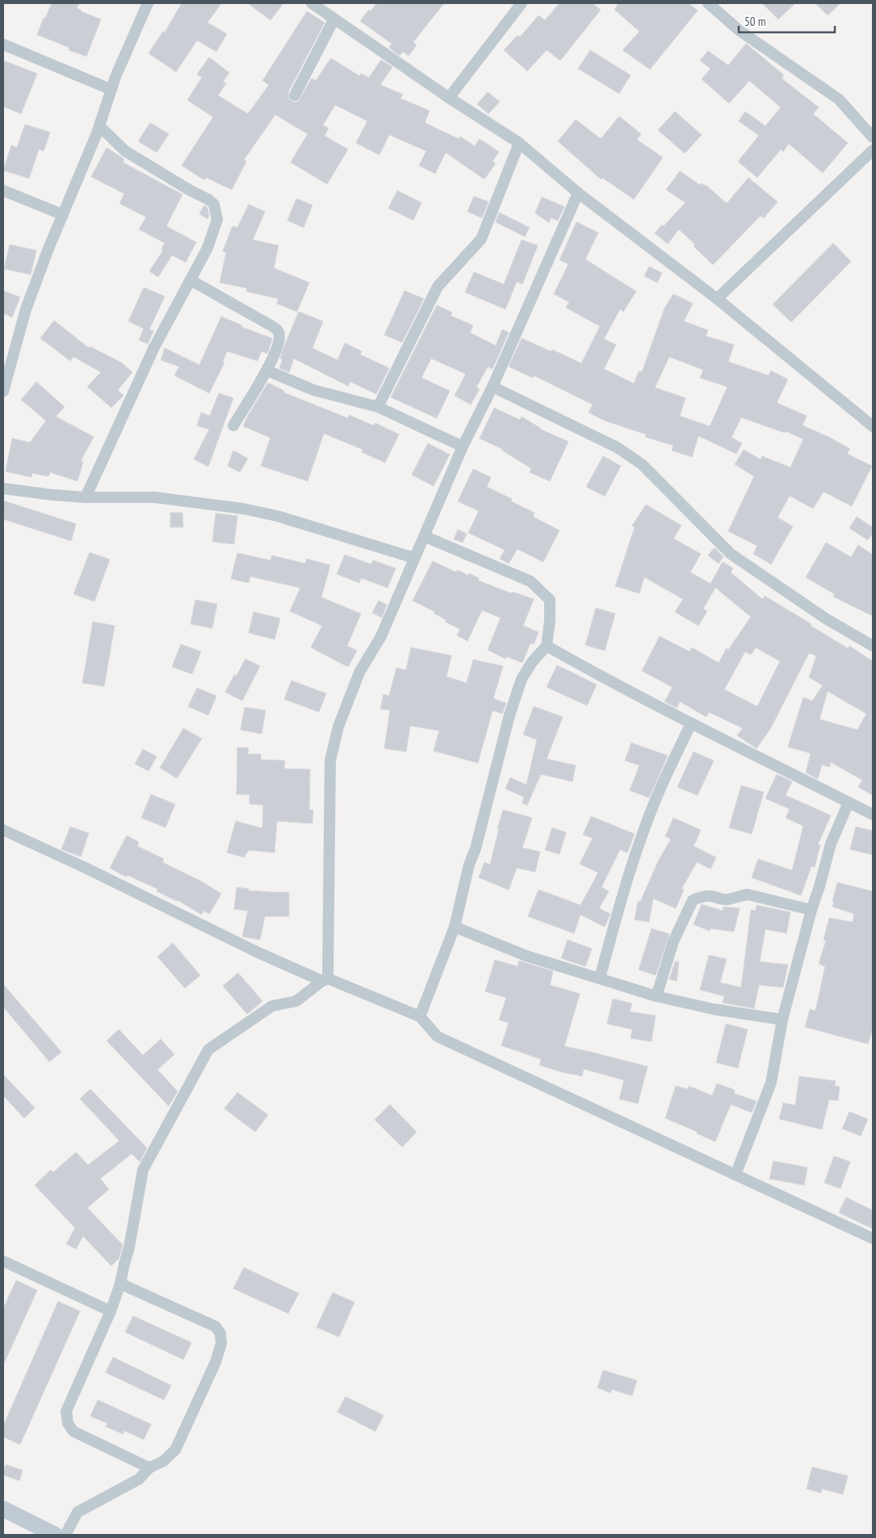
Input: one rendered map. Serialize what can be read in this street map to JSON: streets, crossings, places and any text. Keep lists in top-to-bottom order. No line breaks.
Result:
{"scale_bar":"50 m"}
